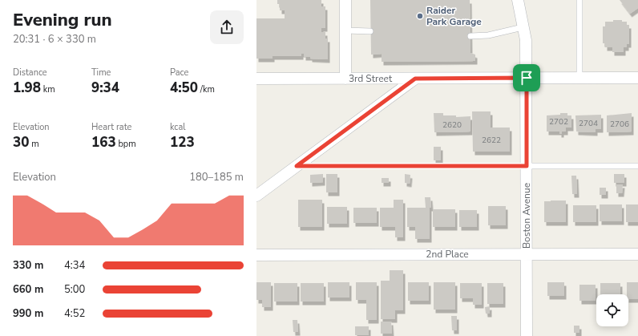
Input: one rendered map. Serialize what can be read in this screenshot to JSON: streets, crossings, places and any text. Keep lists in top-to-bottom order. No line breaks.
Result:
{"streets":{"street":["3rd Street","Boston Avenue","2nd Place"]},"crossings":[["3rd Street","Boston Avenue"],["Boston Avenue","2nd Place"]],"places":["Raider Park Garage"],"house_numbers":["2702","2704","2706","2620","2622"],"page":{"heading":["Evening run","20:31 · 6 × 330 m"],"stats":[["Distance","1.98 km"],["Time","9:34"],["Pace","4:50 /km"],["Elevation","30 m"],["Heart rate","163 bpm"],["kcal","123"]],"chart":["Elevation","180–185 m"],"list":[{"name":"330 m","note":"4:34"},{"name":"660 m","note":"5:00"},{"name":"990 m","note":"4:52"}]}}
